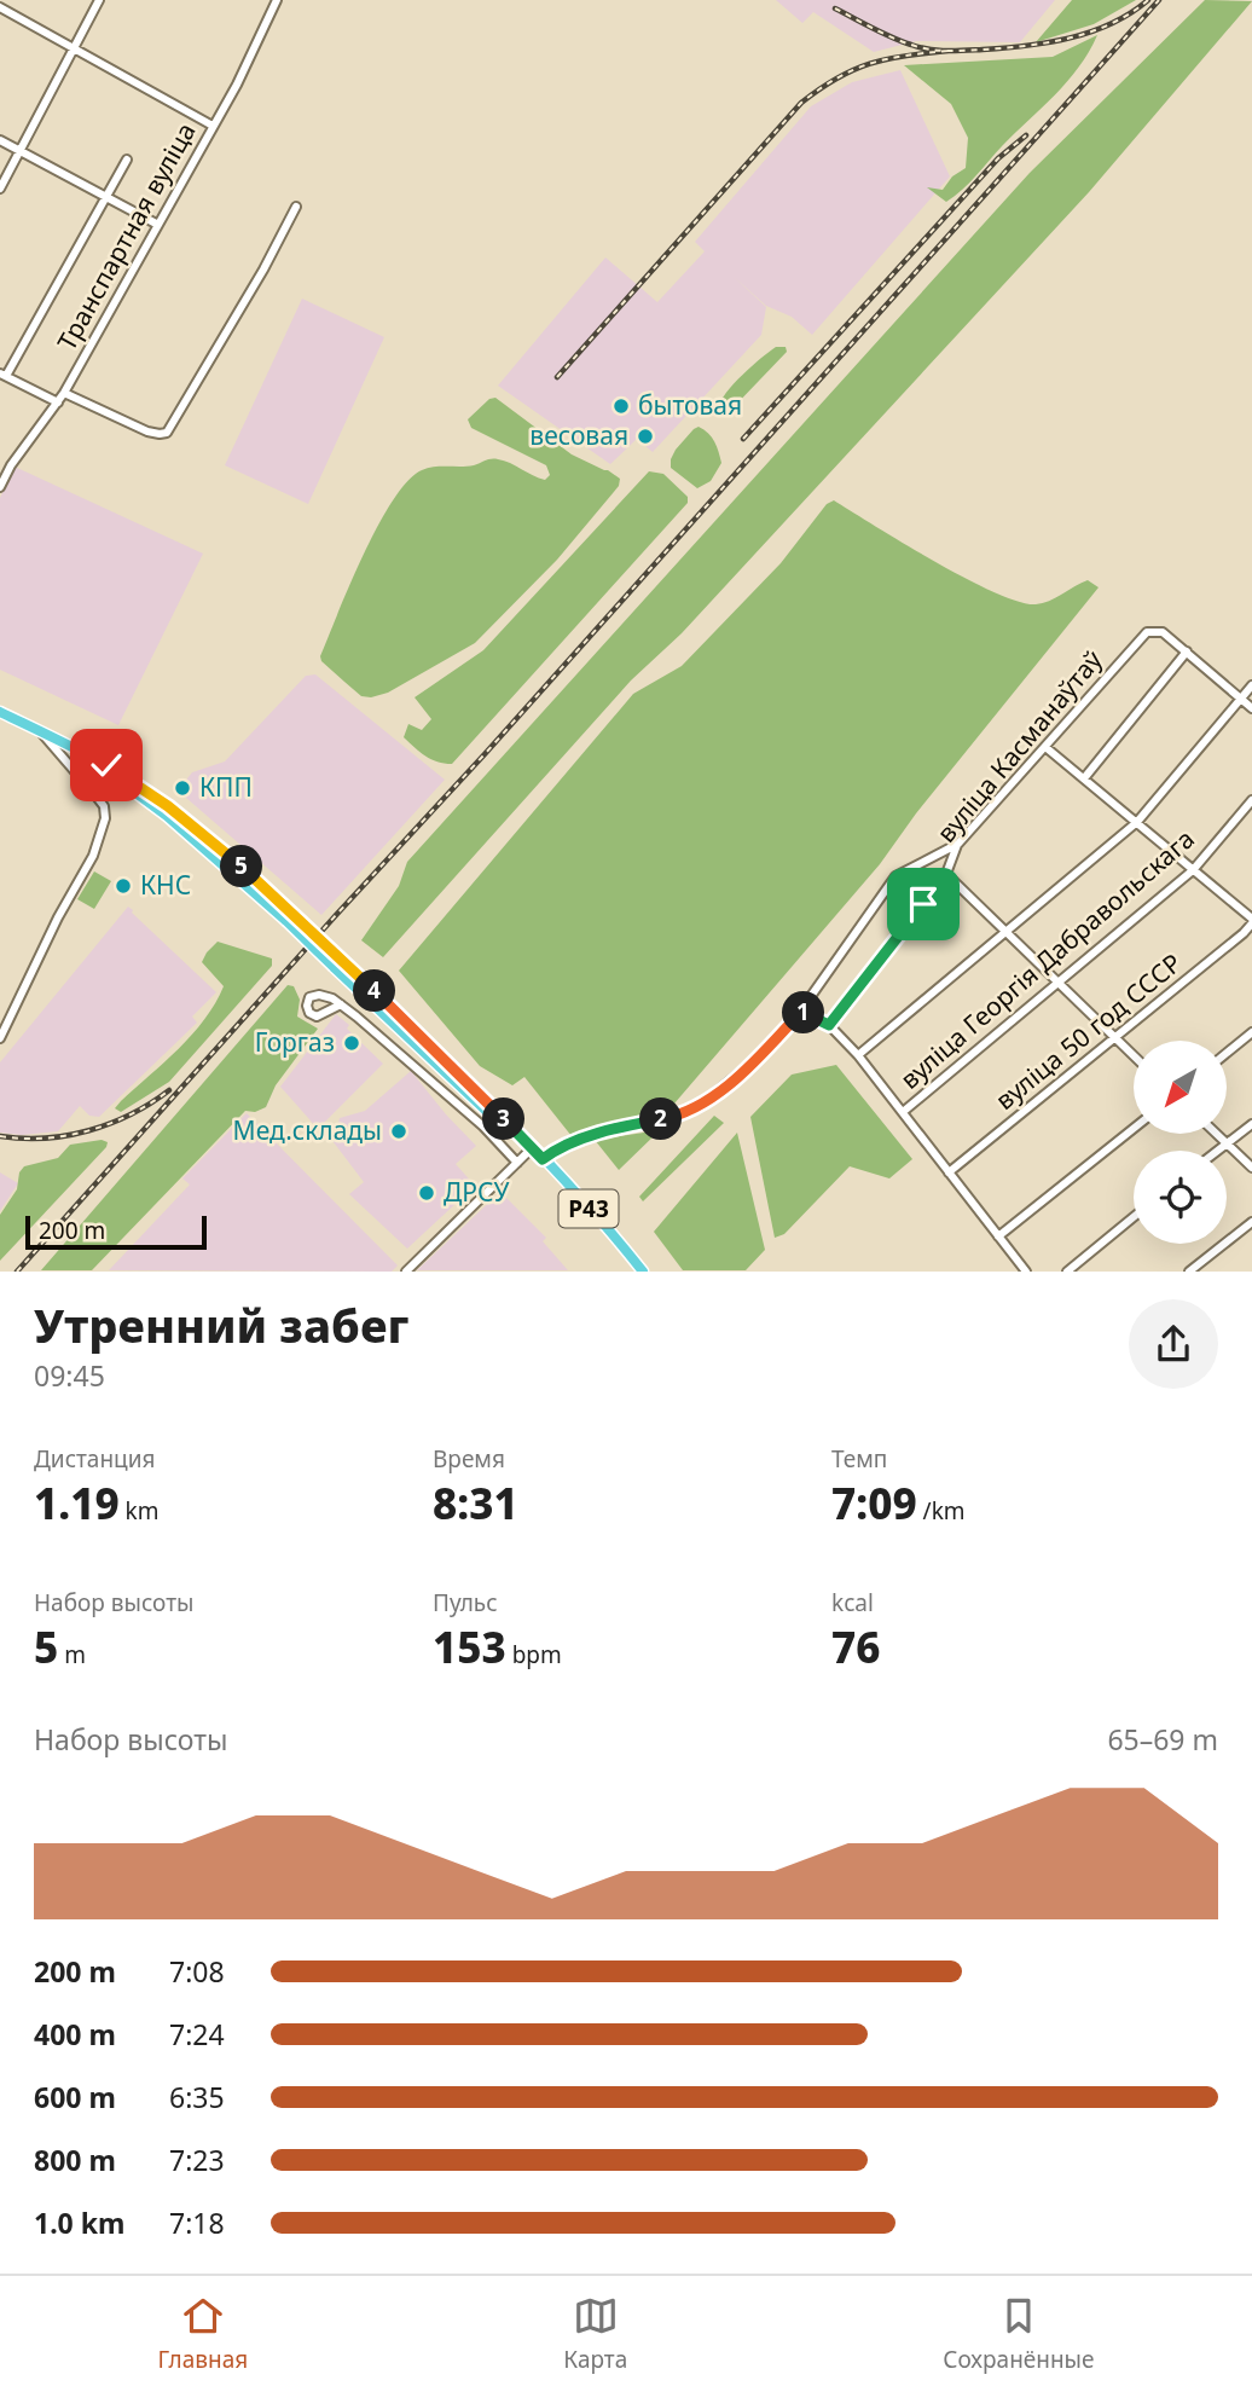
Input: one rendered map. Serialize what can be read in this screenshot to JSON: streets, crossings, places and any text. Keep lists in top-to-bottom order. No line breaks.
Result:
{"streets":{"main road":["Р43"],"street":["Транспартная вуліца","вуліца Касманаўтаў","вуліца Георгія Дабравольскага","вуліца 50 год СССР"]},"places":["бытовая","весовая","КПП","КНС","Горгаз","Мед.склады","ДРСУ"],"scale_bar":"200 m","north":"bottom left","page":{"pins":["5","4","1","2","3"],"scale":"200 m","heading":["Утренний забег","09:45"],"stats":[["Дистанция","1.19 km"],["Время","8:31"],["Темп","7:09 /km"],["Набор высоты","5 m"],["Пульс","153 bpm"],["kcal","76"]],"chart":["Набор высоты","65–69 m"],"list":[{"name":"200 m","note":"7:08"},{"name":"400 m","note":"7:24"},{"name":"600 m","note":"6:35"},{"name":"800 m","note":"7:23"},{"name":"1.0 km","note":"7:18"}],"tabs":["Главная","Карта","Сохранённые"]}}
